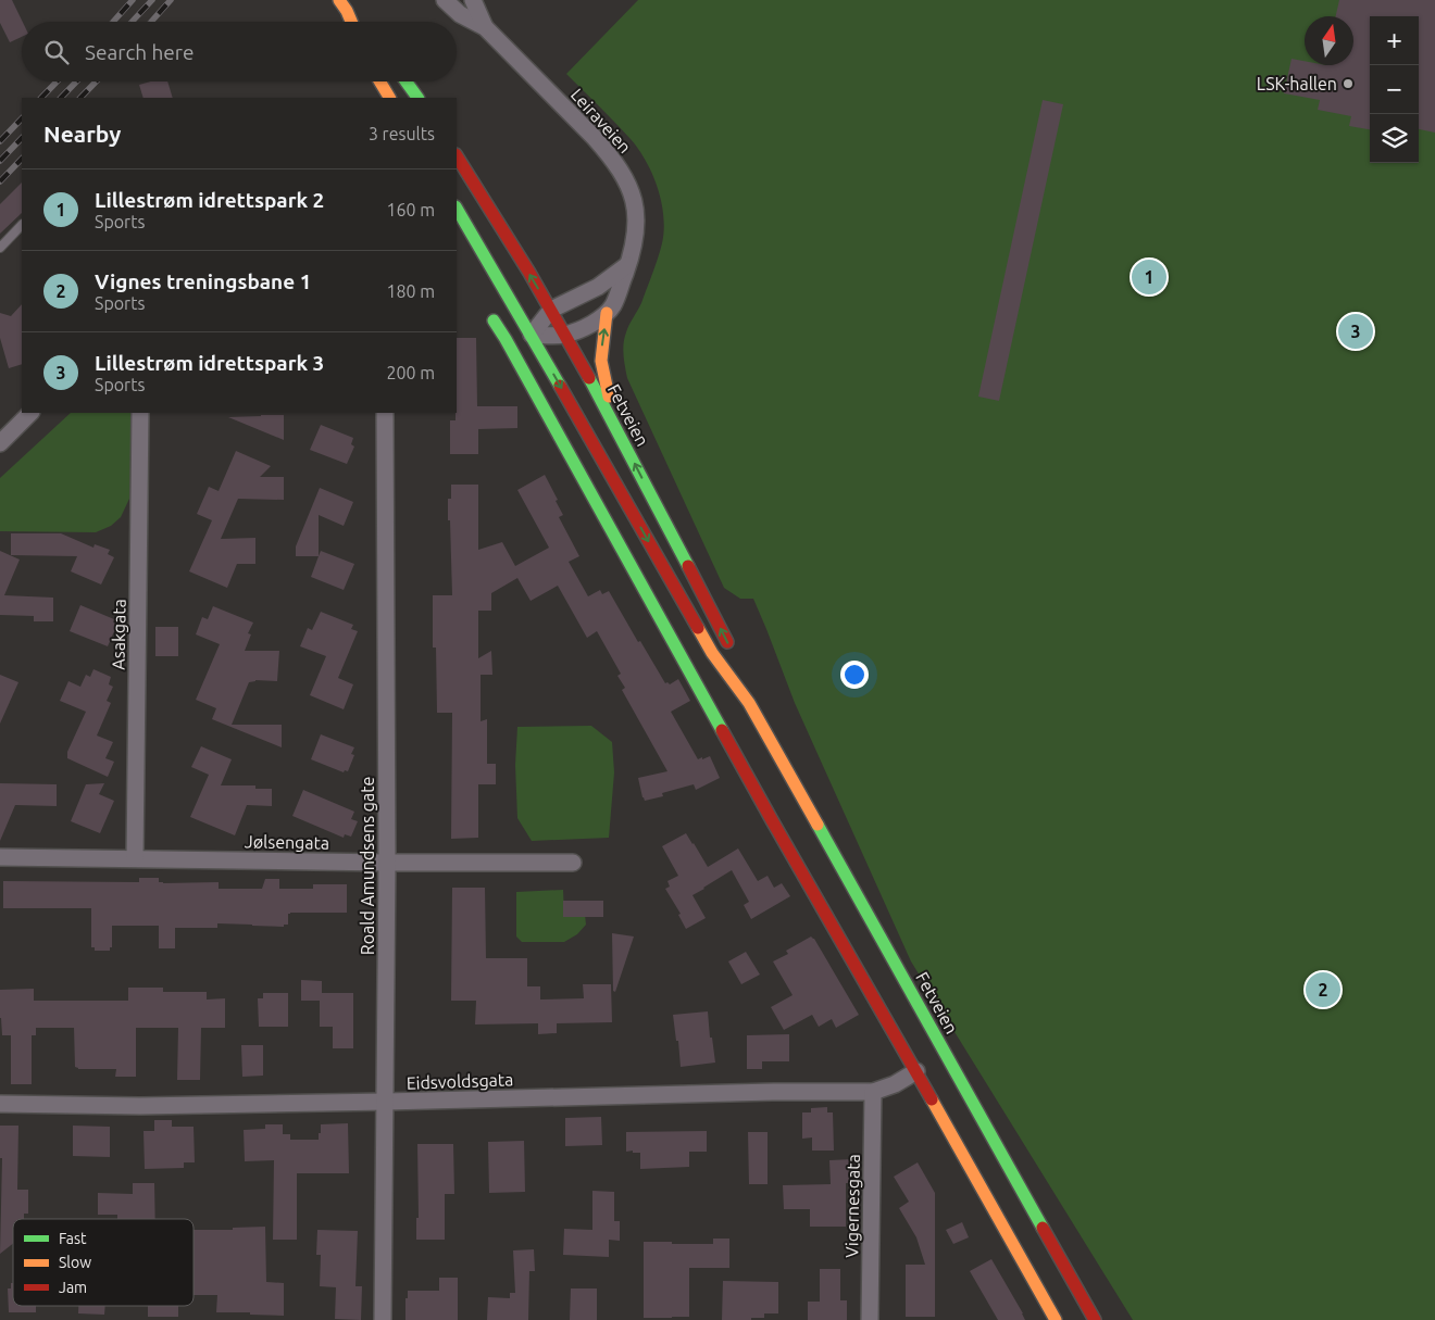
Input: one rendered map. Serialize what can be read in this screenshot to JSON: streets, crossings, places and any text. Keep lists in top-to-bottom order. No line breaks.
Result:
{"streets":{"main road":["Fetveien"],"street":["Leiraveien","Asakgata","Jølsengata","Roald Amundsens gate","Eidsvoldsgata","Vigernesgata"]},"crossings":[["Asakgata","Jølsengata"],["Jølsengata","Roald Amundsens gate"],["Roald Amundsens gate","Eidsvoldsgata"],["Eidsvoldsgata","Vigernesgata"]],"places":["LSK-hallen"],"legend":["Fast","Slow","Jam"],"north":"top","page":{"map_buttons":["+","−"],"search":"Search here","heading":["Nearby","3 results"],"list":[{"mark":"1","name":"Lillestrøm idrettspark 2","note":"Sports","value":"160 m"},{"mark":"2","name":"Vignes treningsbane 1","note":"Sports","value":"180 m"},{"mark":"3","name":"Lillestrøm idrettspark 3","note":"Sports","value":"200 m"}],"pins":["1","3","2"]}}
